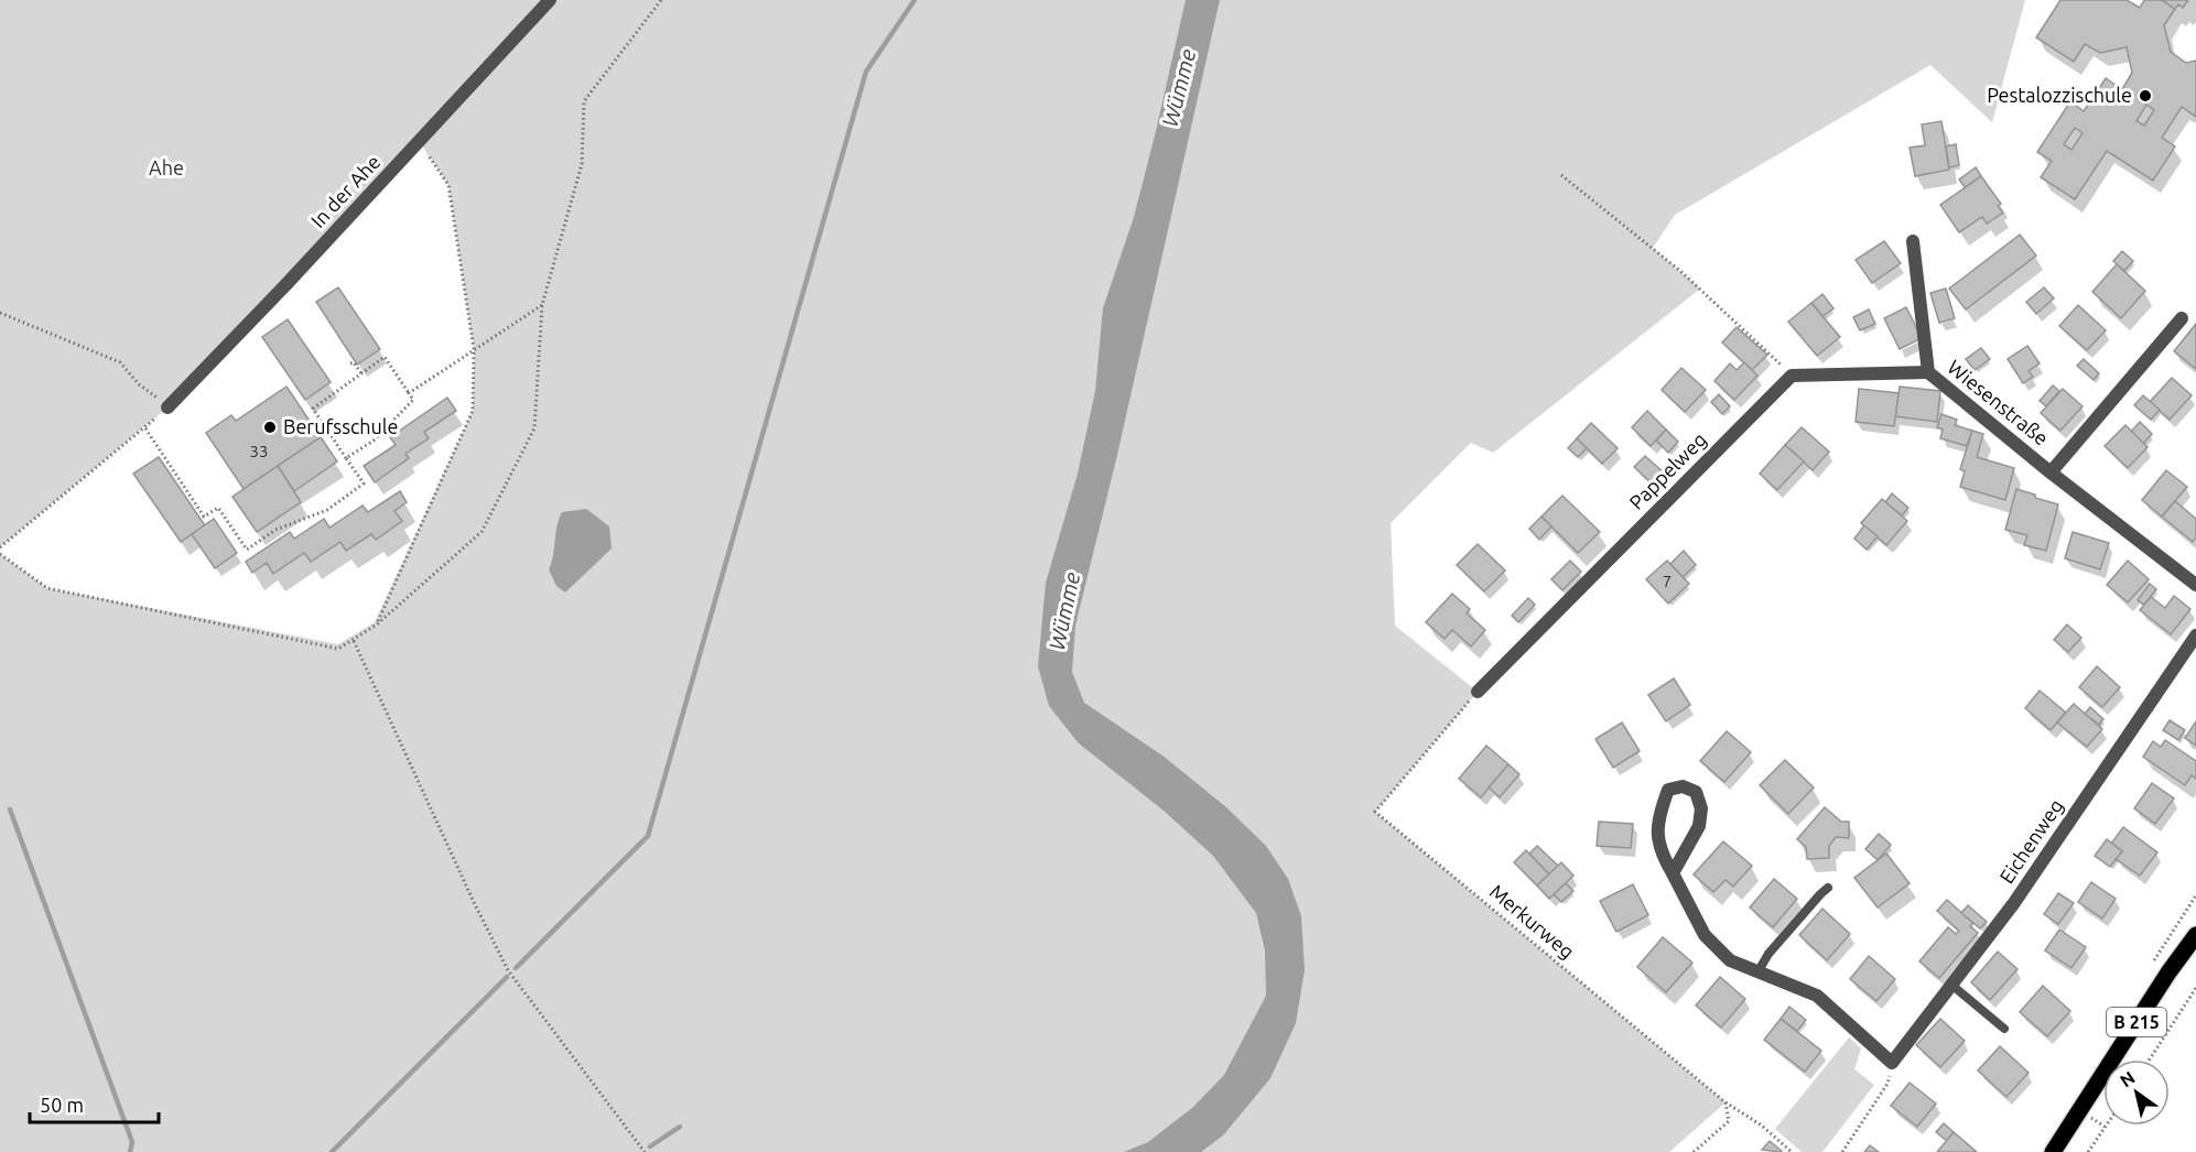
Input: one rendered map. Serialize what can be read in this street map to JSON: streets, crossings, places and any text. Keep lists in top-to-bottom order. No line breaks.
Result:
{"streets":{"main road":["B 215"],"street":["In der Ahe","Wiesenstraße","Pappelweg","Eichenweg"],"path":["Merkurweg"]},"crossings":[["Pappelweg","Merkurweg"]],"water":["Wümme"],"parks":["Ahe"],"places":["Pestalozzischule","Berufsschule"],"house_numbers":["33","7"],"scale_bar":"50 m","north":"top left"}
